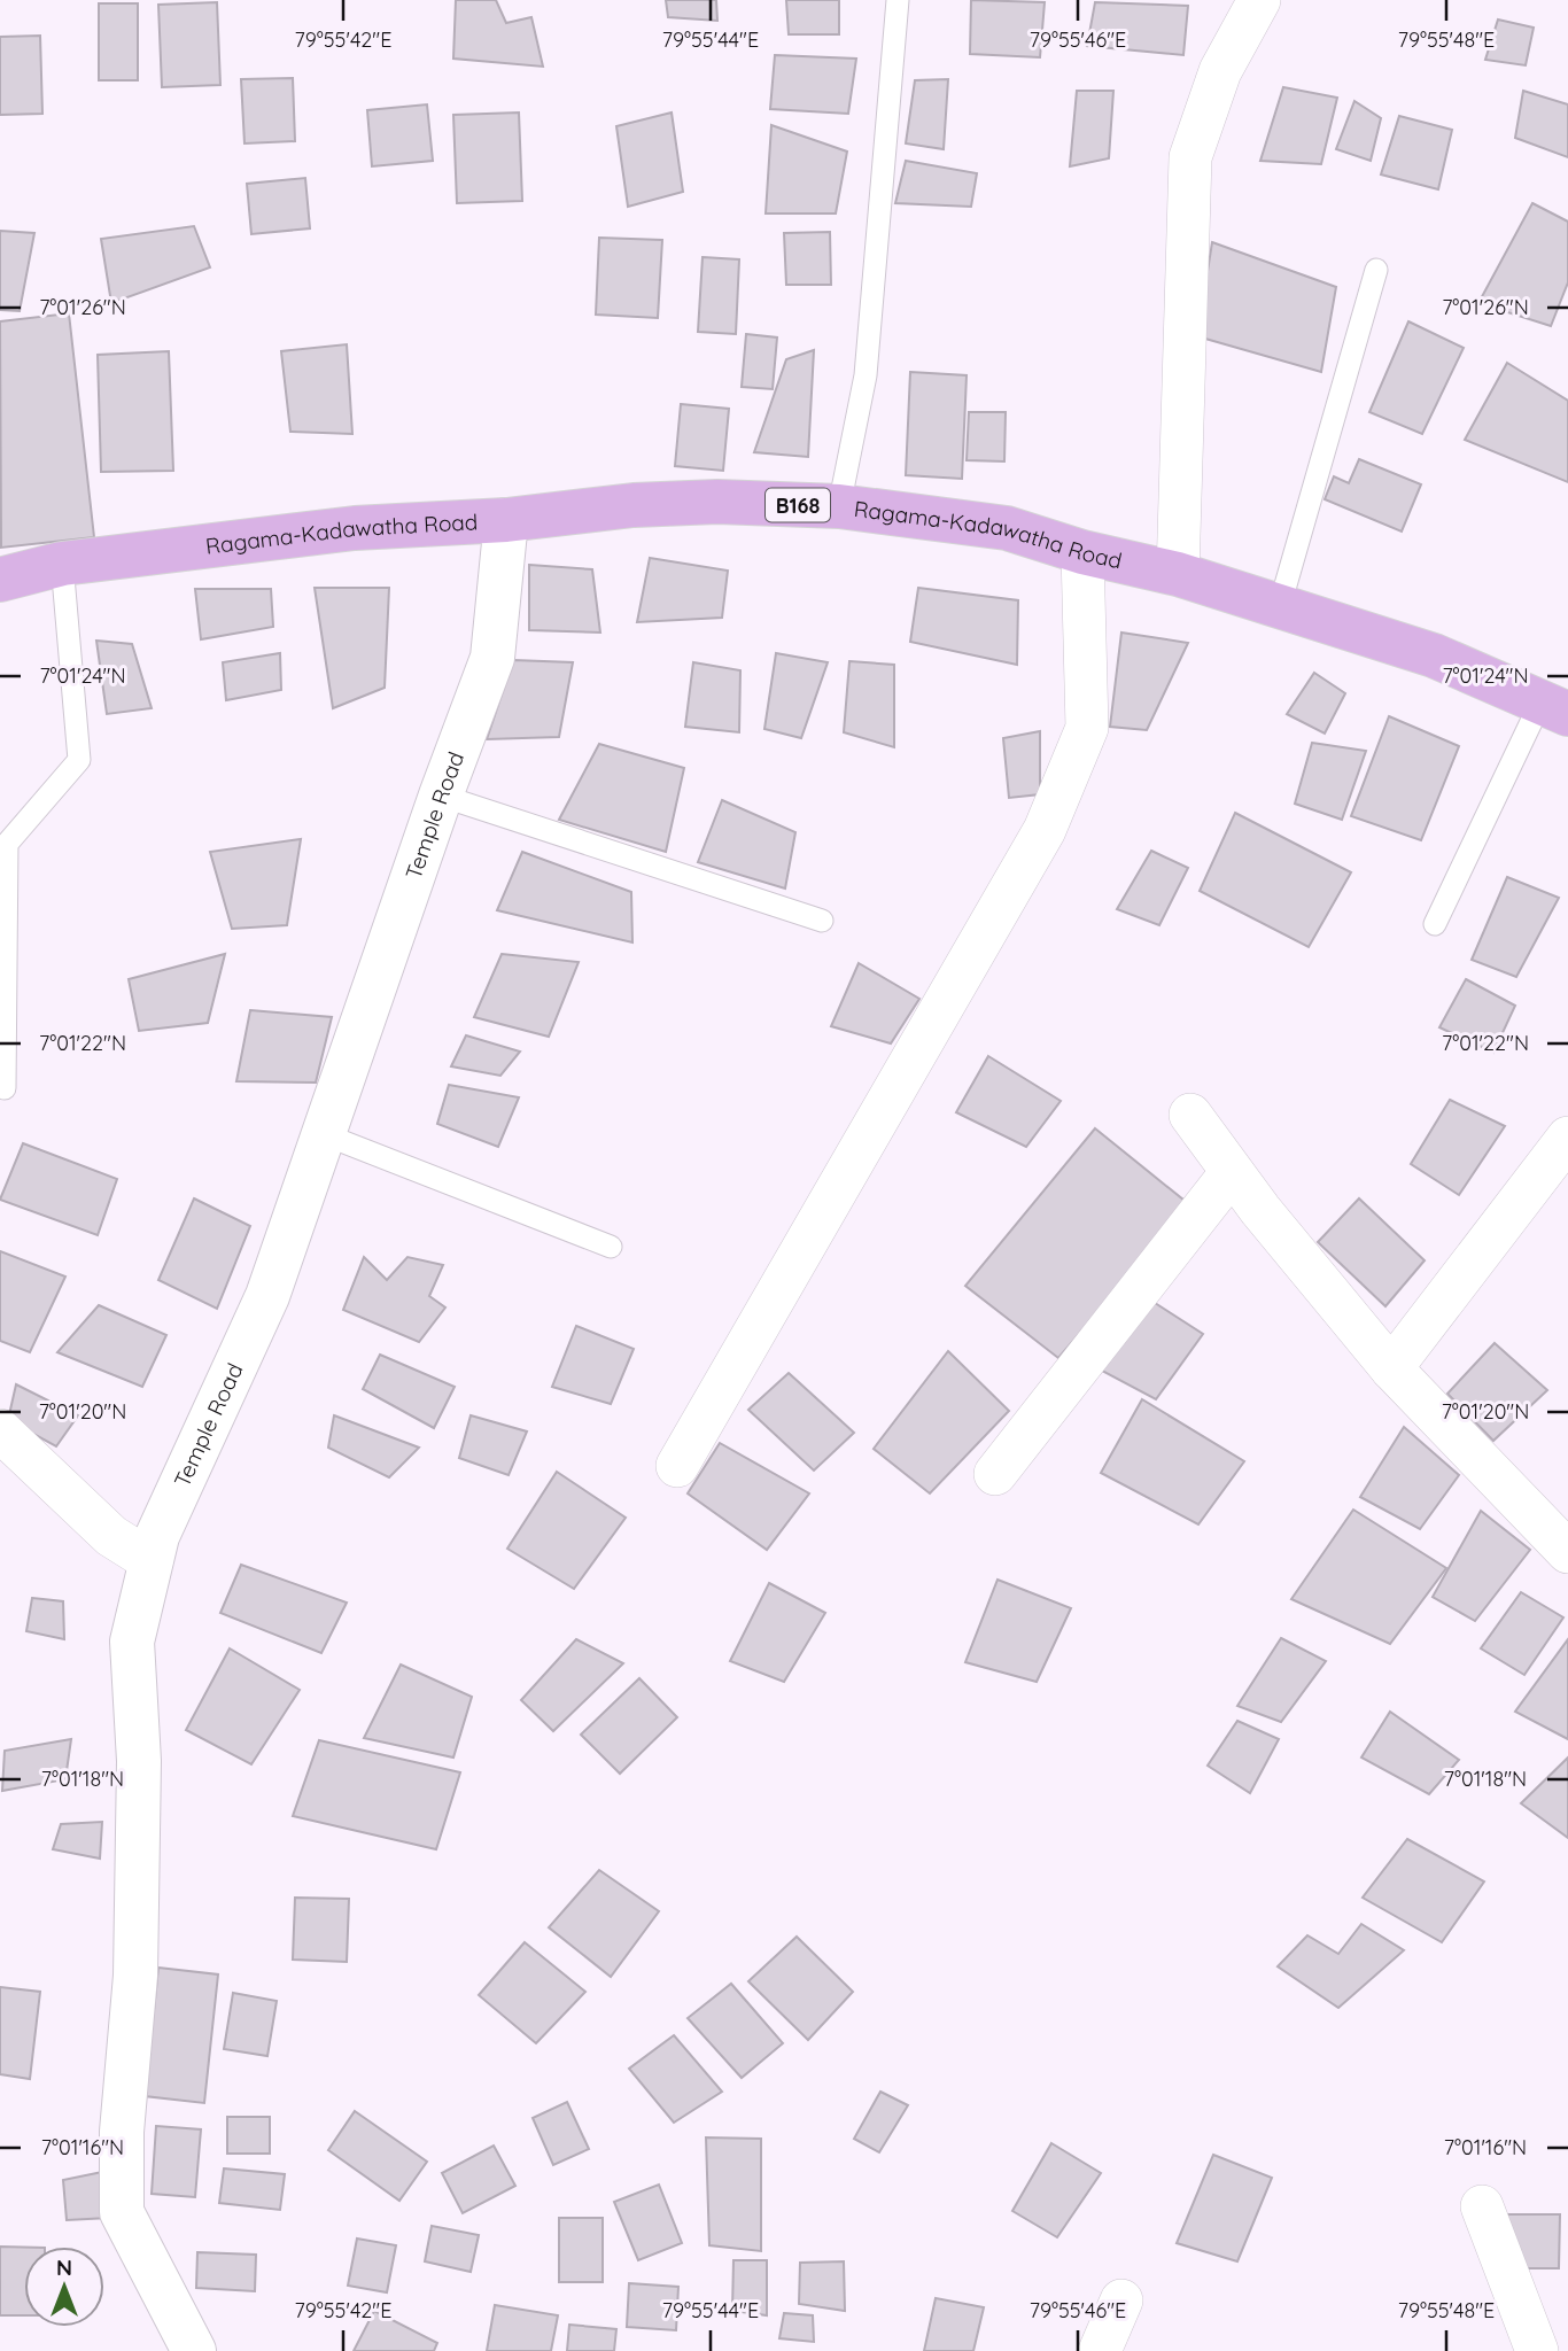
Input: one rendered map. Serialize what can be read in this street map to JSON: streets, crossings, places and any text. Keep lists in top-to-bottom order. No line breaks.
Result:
{"streets":{"main road":["B168","Ragama-Kadawatha Road"],"street":["Temple Road"]},"crossings":[["Ragama-Kadawatha Road","Temple Road"]],"north":"top","coordinates":["79°55'42\"E","79°55'44\"E","79°55'46\"E","79°55'48\"E","7°01'26\"N","7°01'24\"N","7°01'22\"N","7°01'20\"N","7°01'18\"N","7°01'16\"N"]}
